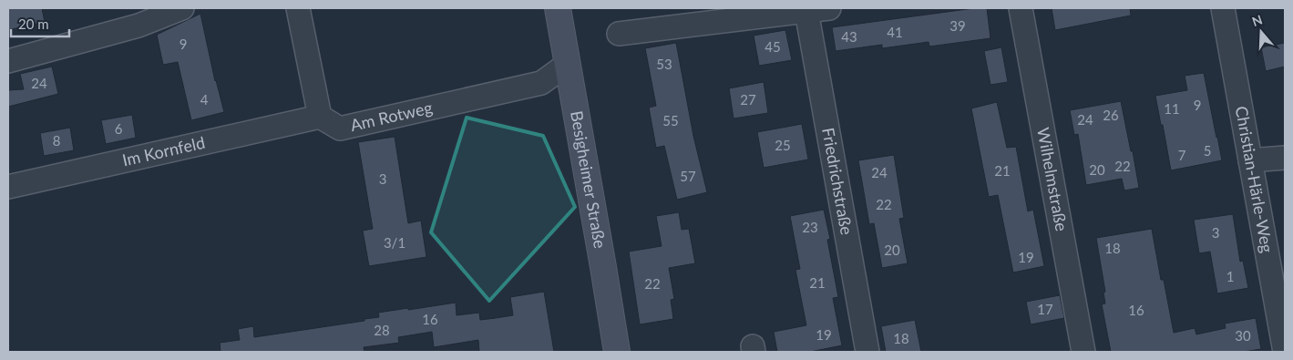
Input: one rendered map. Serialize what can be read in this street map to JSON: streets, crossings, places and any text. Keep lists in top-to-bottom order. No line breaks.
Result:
{"streets":{"main road":["Besigheimer Straße"],"street":["Am Rotweg","Im Kornfeld","Wilhelmstraße","Christian-Härle-Weg","Friedrichstraße"]},"crossings":[["Am Rotweg","Im Kornfeld"],["Am Rotweg","Besigheimer Straße"]],"house_numbers":["39","41","43","9","45","53","24","4","27","9","11","26","24","55","6","8","25","5","7","22","20","21","24","57","3","22","23","3","3/1","18","20","19","1","21","22","17","16","16","28","19","30","18"],"scale_bar":"20 m","north":"top"}
